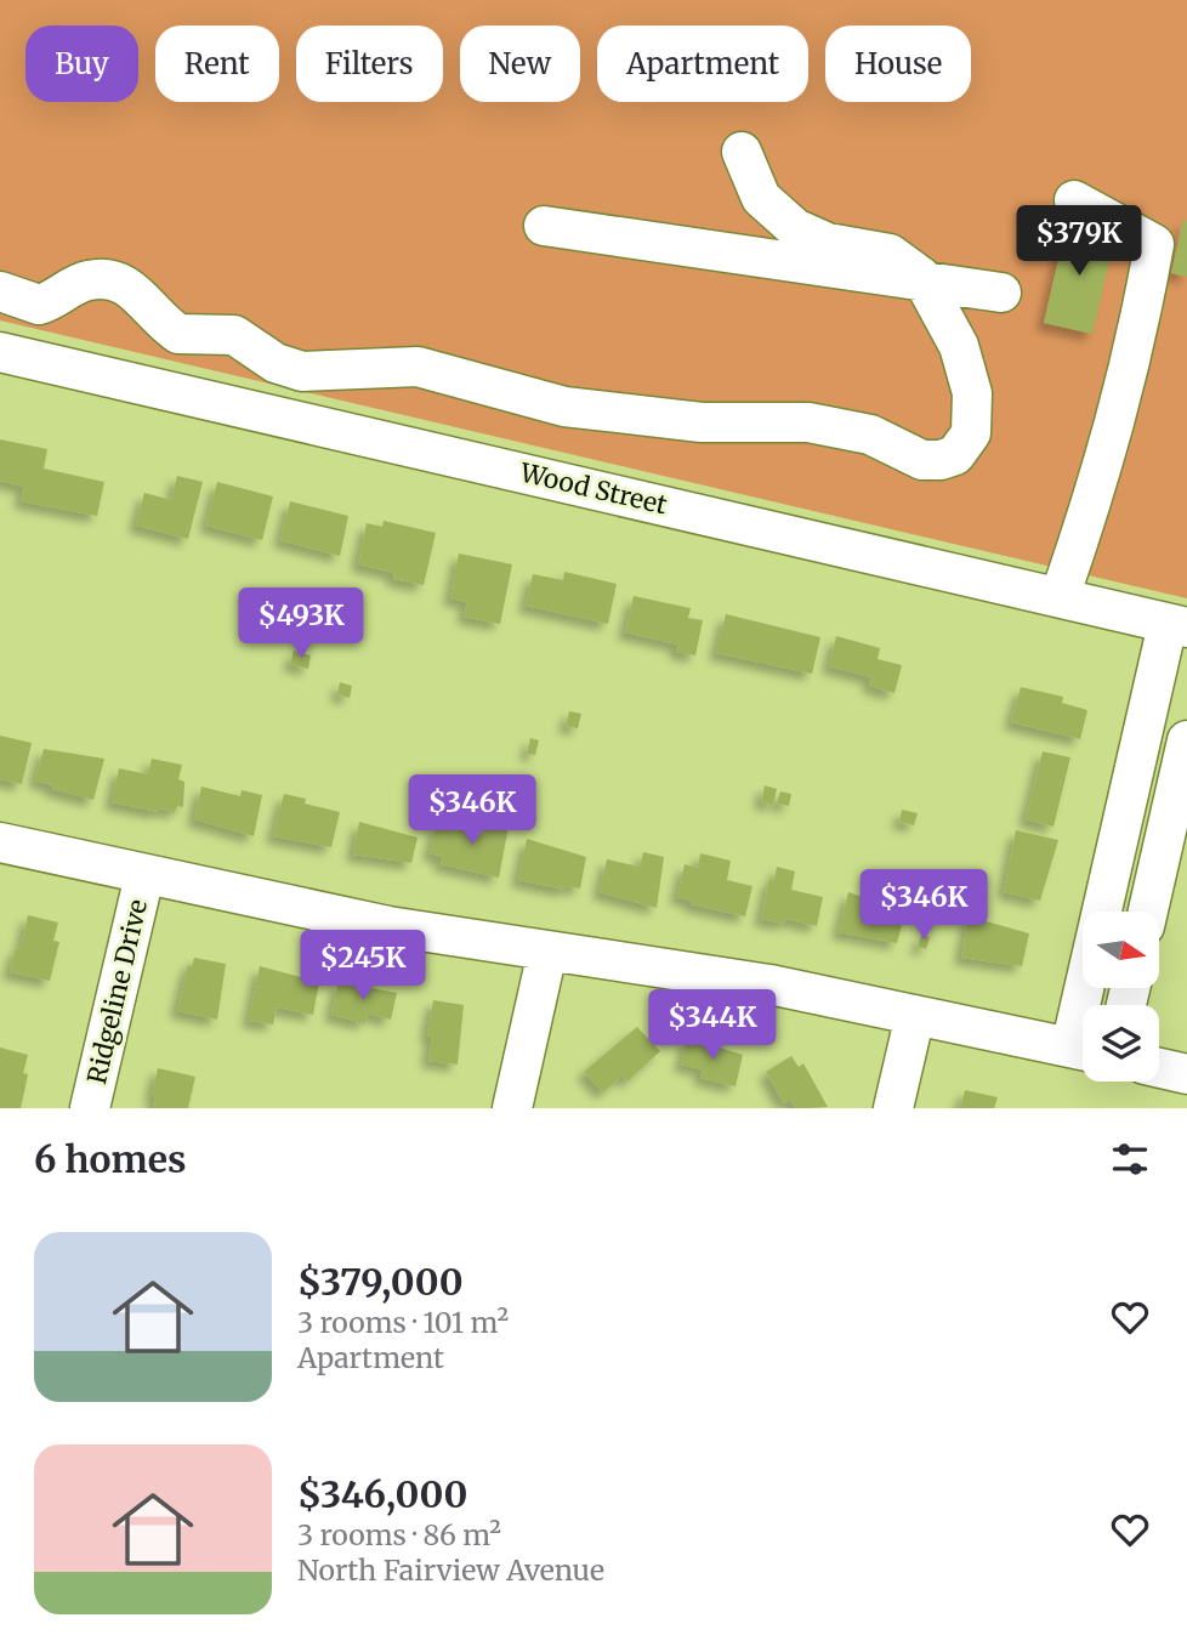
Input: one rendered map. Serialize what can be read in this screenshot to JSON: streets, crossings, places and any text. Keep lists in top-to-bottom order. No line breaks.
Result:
{"streets":{"street":["Wood Street","Ridgeline Drive"]},"north":"right","page":{"chip":["Buy","Rent","Filters","New","Apartment","House"],"price":["$379K","$493K","$346K","$346K","$245K","$344K"],"heading":"6 homes","list":[{"name":"$379,000","note":"3 rooms · 101 m² · Apartment"},{"name":"$346,000","note":"3 rooms · 86 m² · North Fairview Avenue"}]}}
